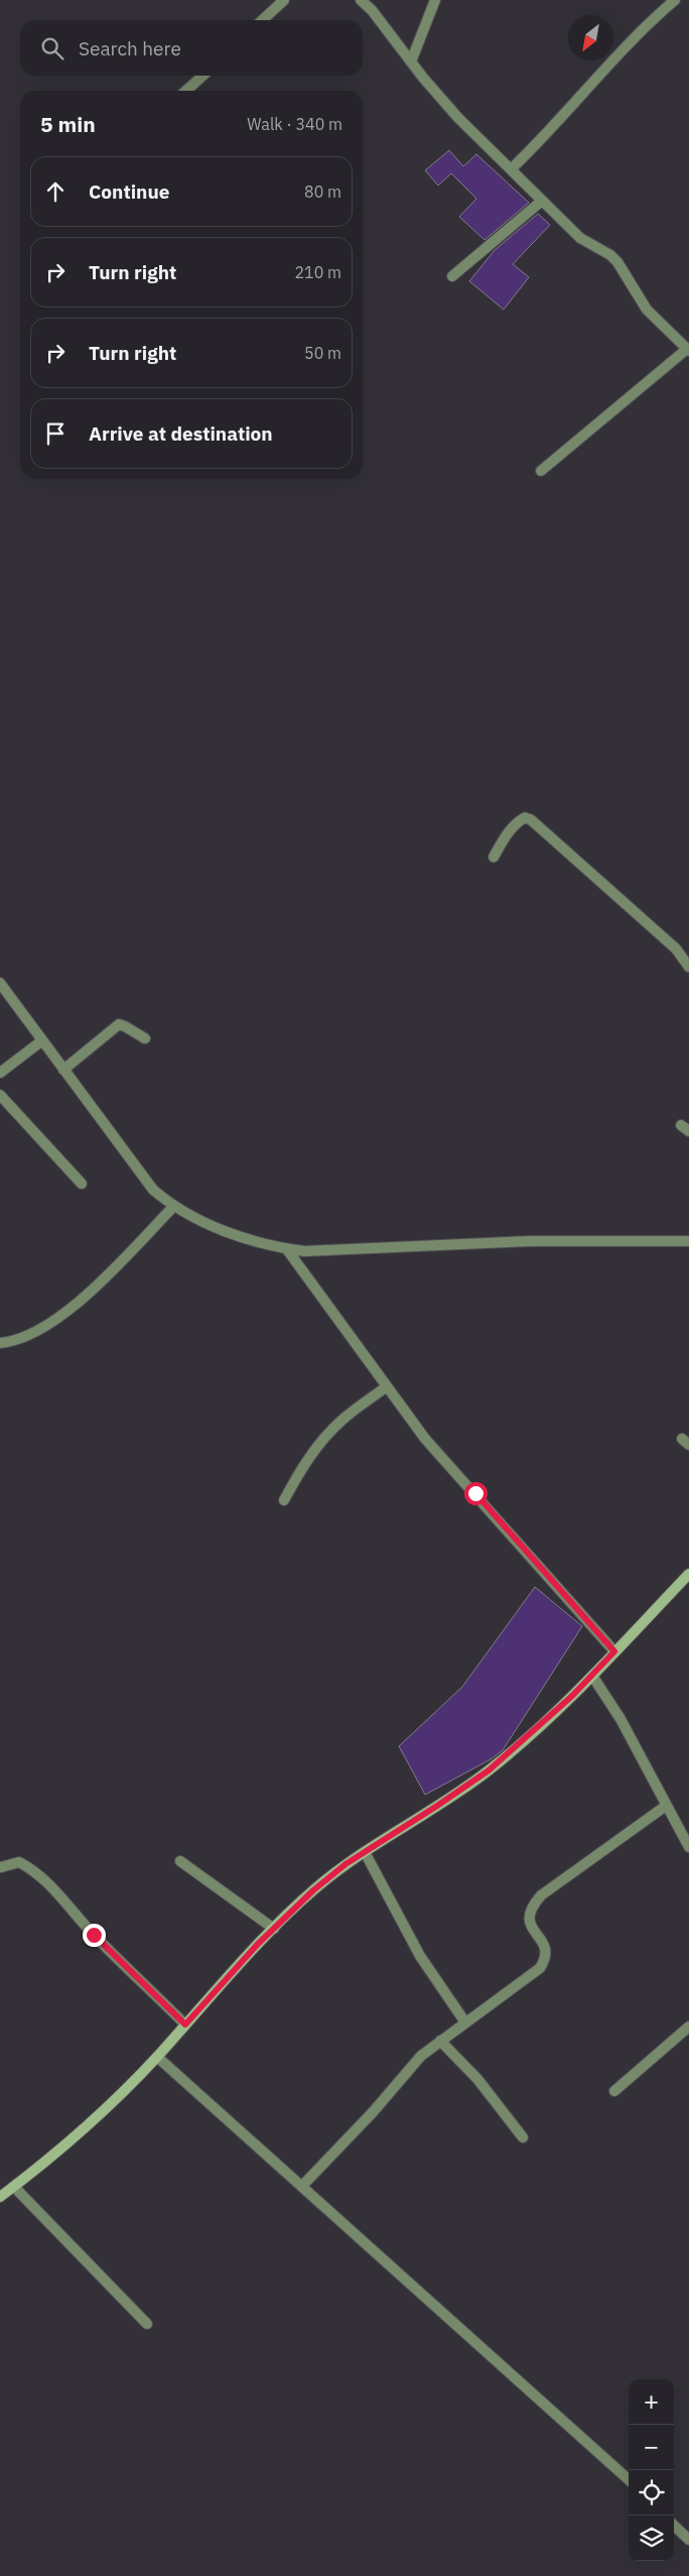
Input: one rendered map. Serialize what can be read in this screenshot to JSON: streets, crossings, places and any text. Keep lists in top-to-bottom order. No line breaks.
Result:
{"north":"bottom left","page":{"search":"Search here","heading":["5 min","Walk · 340 m"],"list":[["Continue","80 m"],["Turn right","210 m"],["Turn right","50 m"],"Arrive at destination"],"map_buttons":["+","−"]}}
